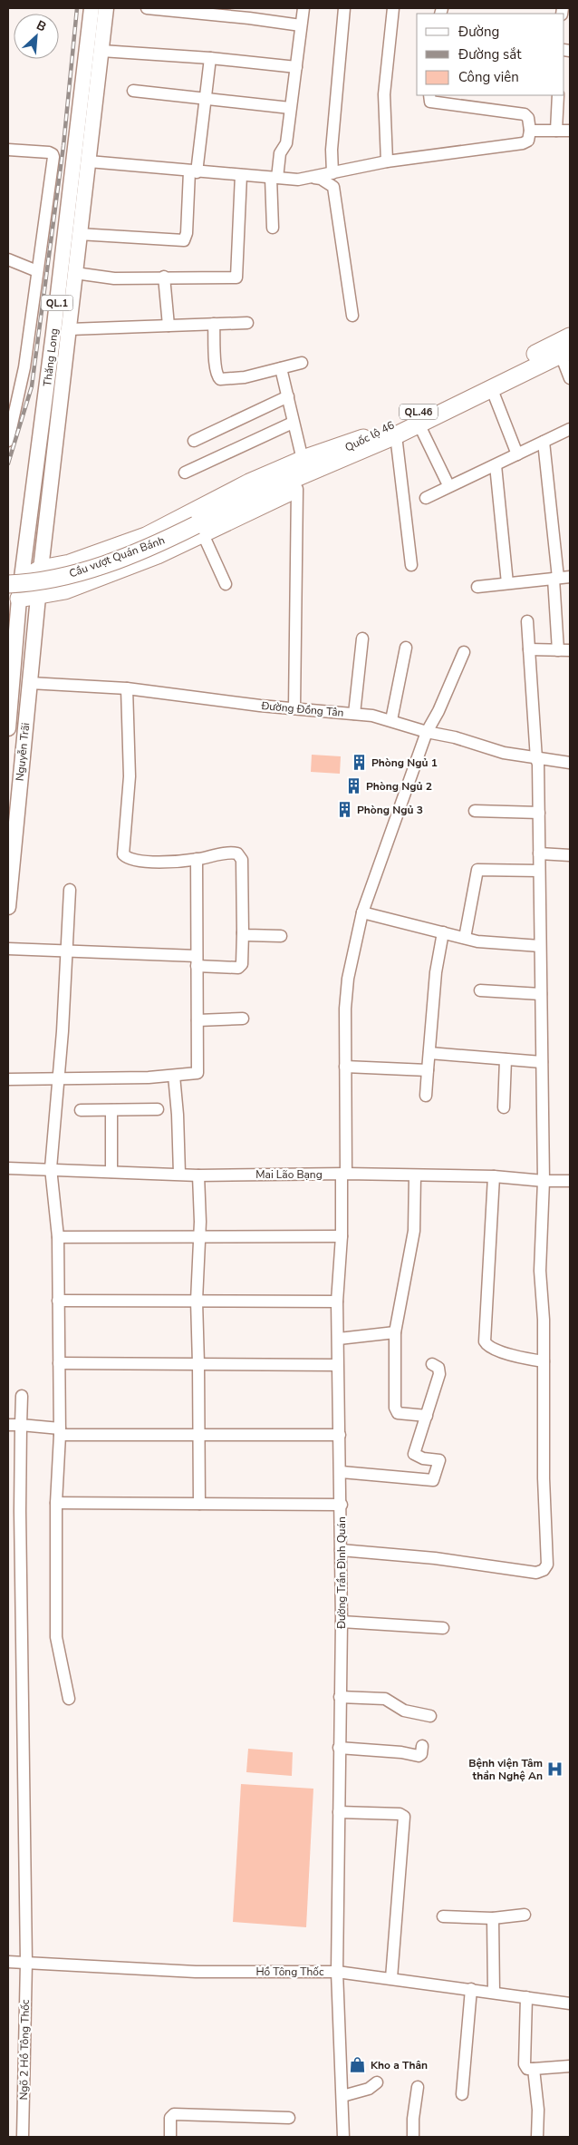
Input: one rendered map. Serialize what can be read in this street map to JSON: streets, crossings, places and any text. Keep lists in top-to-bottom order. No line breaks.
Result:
{"streets":{"highway":["QL.46","Quốc lộ 46","Cầu vượt Quán Bánh"],"main road":["QL.1","Thăng Long","Nguyễn Trãi"],"street":["Đường Đồng Tân","Mai Lão Bạng","Đường Trần Đình Quán","Hồ Tông Thốc","Ngõ 2 Hồ Tông Thốc"]},"crossings":[["Thăng Long","Cầu vượt Quán Bánh"],["Thăng Long","Nguyễn Trãi"],["Quốc lộ 46","Cầu vượt Quán Bánh"],["Đường Đồng Tân","Nguyễn Trãi"],["Đường Đồng Tân","Đường Trần Đình Quán"],["Mai Lão Bạng","Đường Trần Đình Quán"],["Đường Trần Đình Quán","Hồ Tông Thốc"],["Hồ Tông Thốc","Ngõ 2 Hồ Tông Thốc"]],"places":{"building":["Phòng Ngủ 1","Phòng Ngủ 2","Phòng Ngủ 3"],"hospital":["Bệnh viện Tâm thần Nghệ An"],"shop":["Kho a Thân"]},"legend":["Đường","Đường sắt","Công viên"],"north":"top right"}
